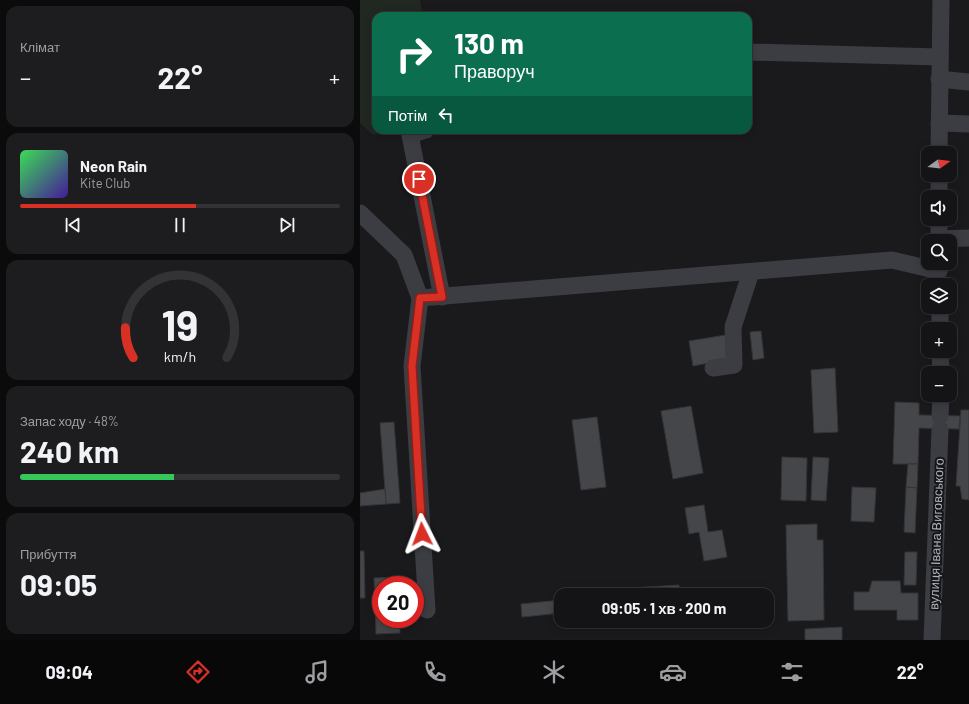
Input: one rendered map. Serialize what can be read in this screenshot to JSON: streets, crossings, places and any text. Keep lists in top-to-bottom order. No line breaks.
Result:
{"streets":{"street":["вулиця Івана Виговського"]},"north":"right","page":{"tile":["Клімат",["Запас ходу · 48%","240 km"],["Прибуття","09:05"]],"turn":["130 m","Праворуч"],"heat":["−","22°","+"],"then":"Потім","map_buttons":["+","−"],"song":["Neon Rain","Kite Club"],"limit":"20","trip":"09:05 · 1 хв · 200 m","tabs":["09:04","22°"],"gauge":["19","km/h"]}}
